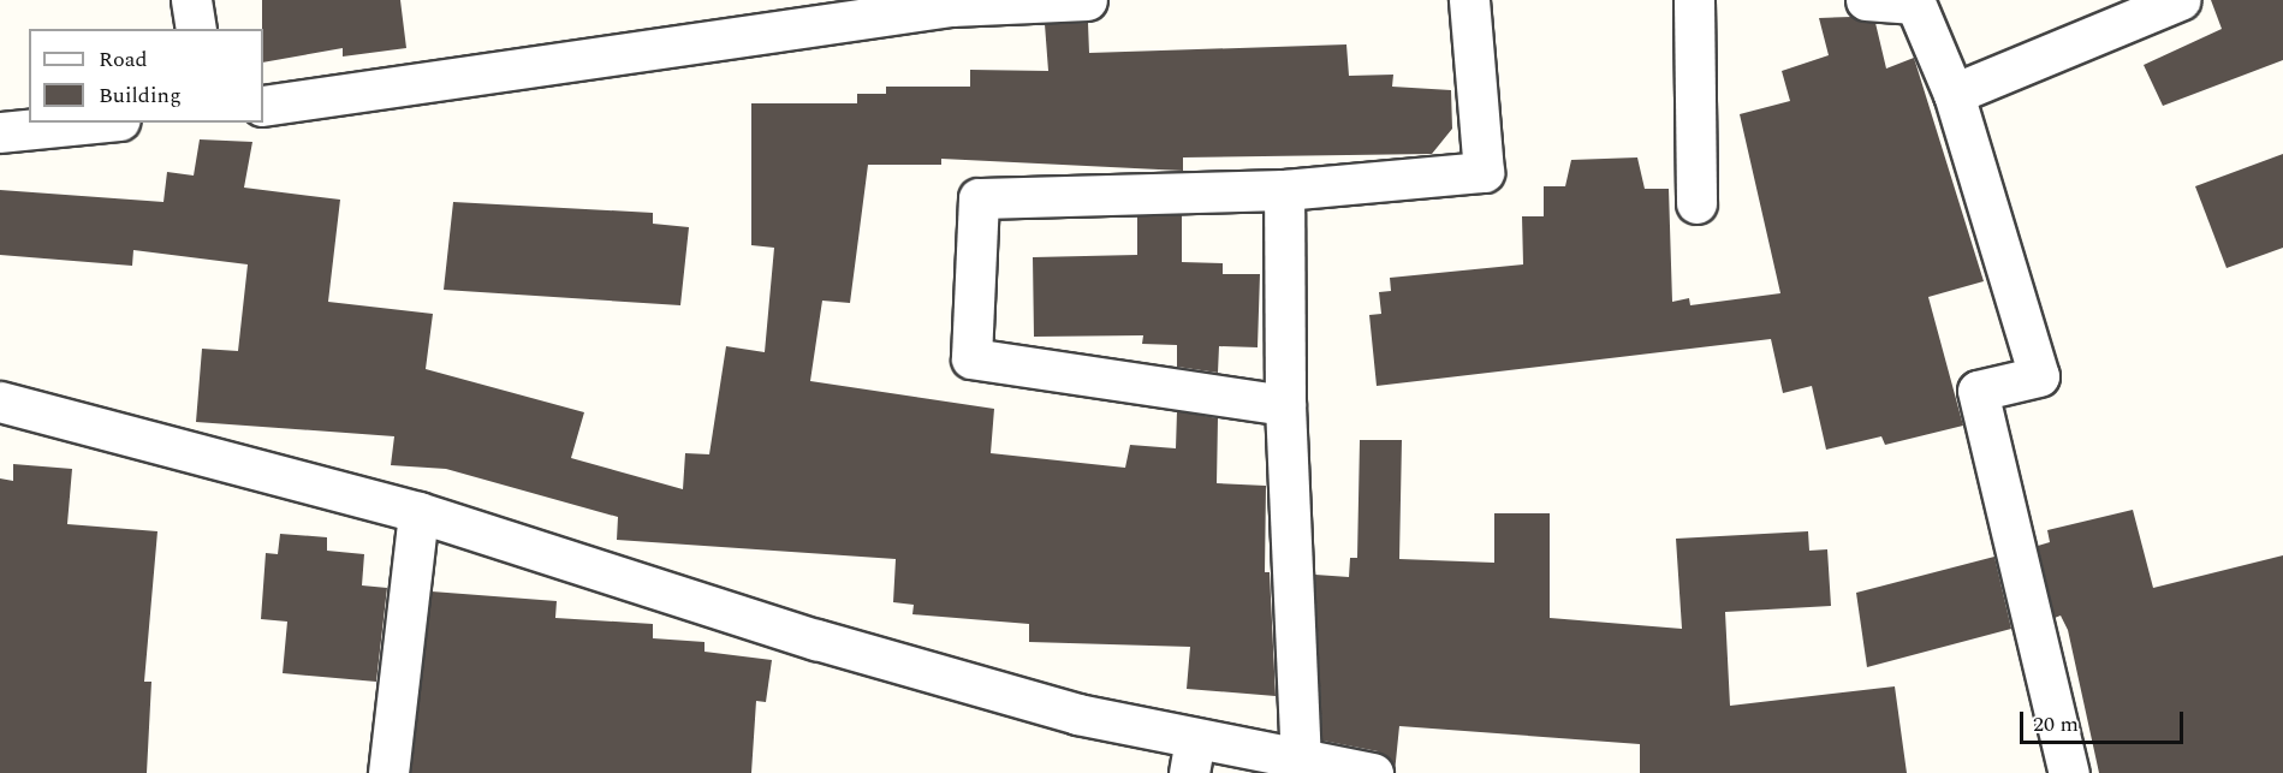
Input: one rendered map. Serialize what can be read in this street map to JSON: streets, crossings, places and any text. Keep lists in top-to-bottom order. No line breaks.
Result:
{"legend":["Road","Building"],"scale_bar":"20 m"}
